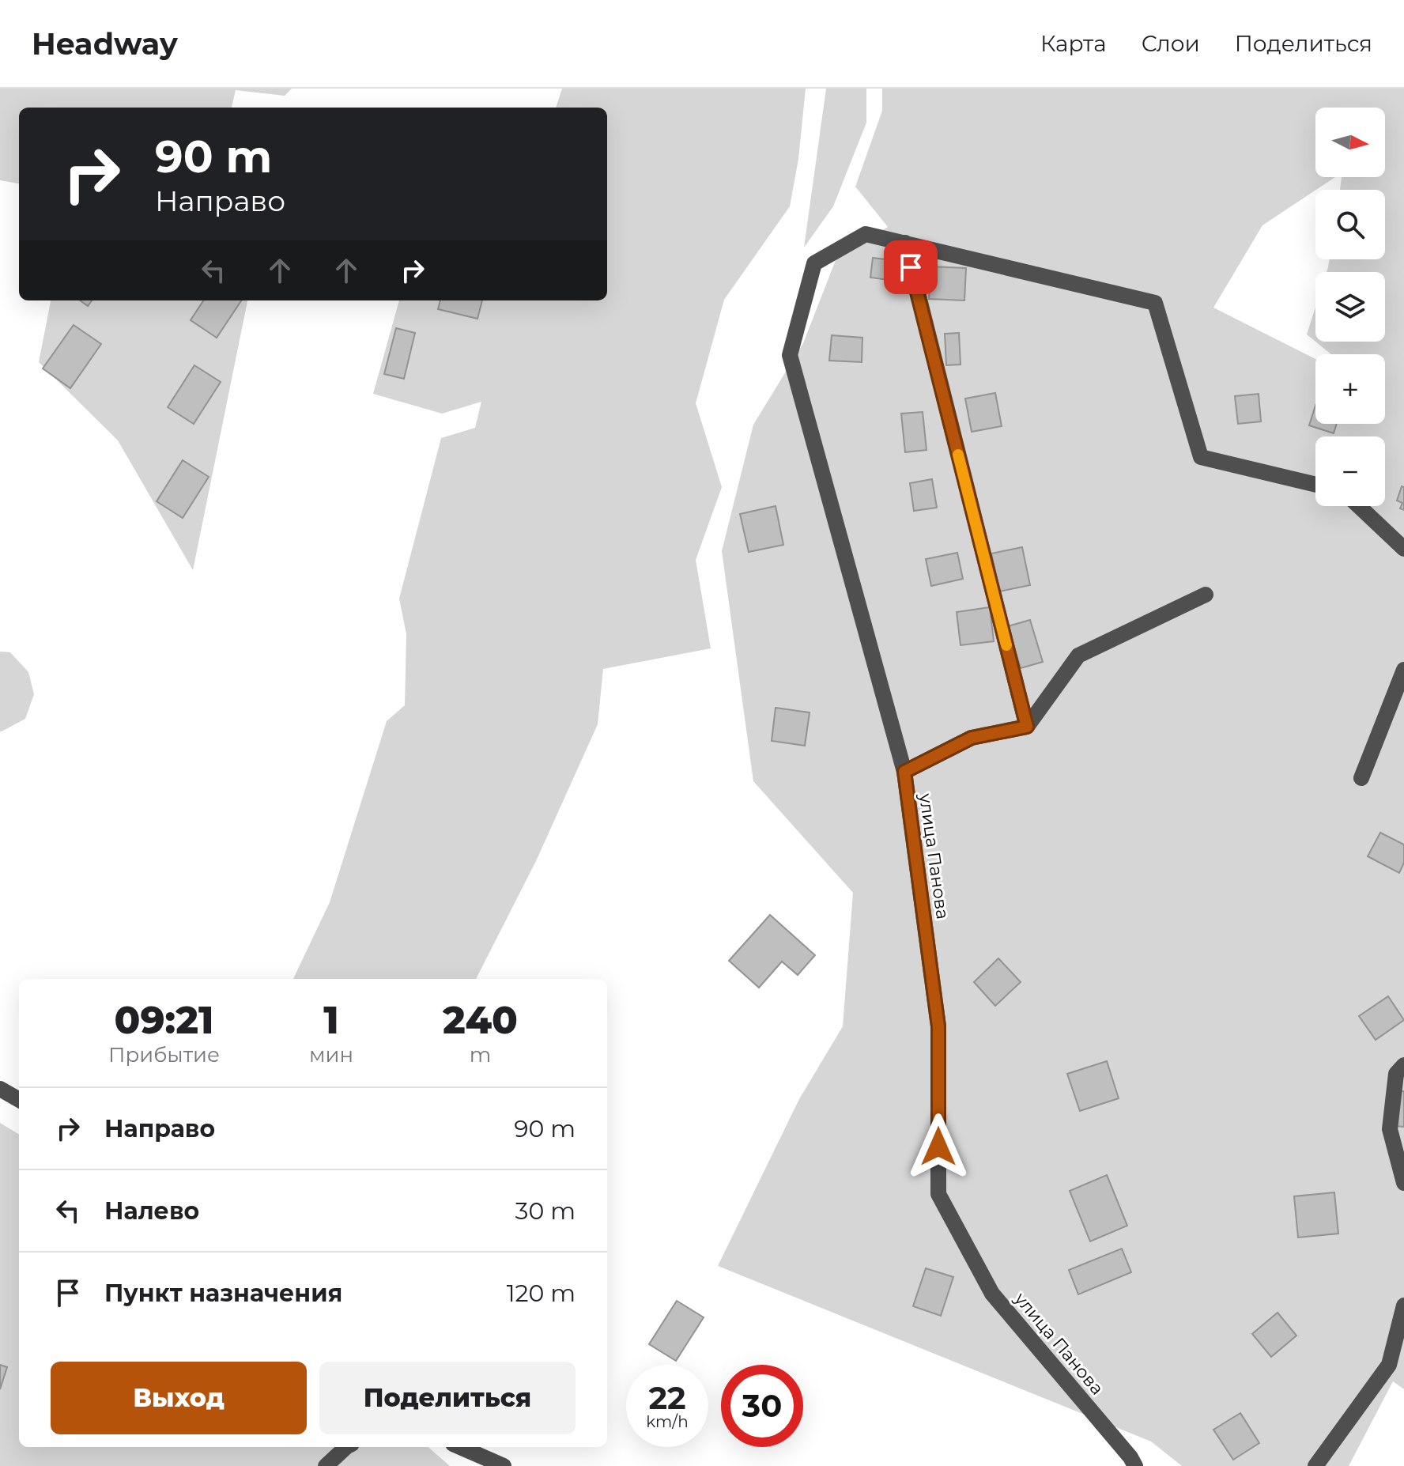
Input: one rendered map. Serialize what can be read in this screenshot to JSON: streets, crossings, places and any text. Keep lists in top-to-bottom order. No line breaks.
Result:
{"streets":{"street":["улица Панова"]},"north":"right","page":{"header":"Headway","nav":["Карта","Слои","Поделиться"],"map_buttons":["+","−"],"turn":["90 m","Направо"],"eta":["09:21","Прибытие","1","мин","240","m"],"list":[{"name":"Направо","value":"90 m"},{"name":"Налево","value":"30 m"},{"name":"Пункт назначения","value":"120 m"}],"buttons":["Выход","Поделиться"],"speed":"22 km/h","limit":"30"}}
